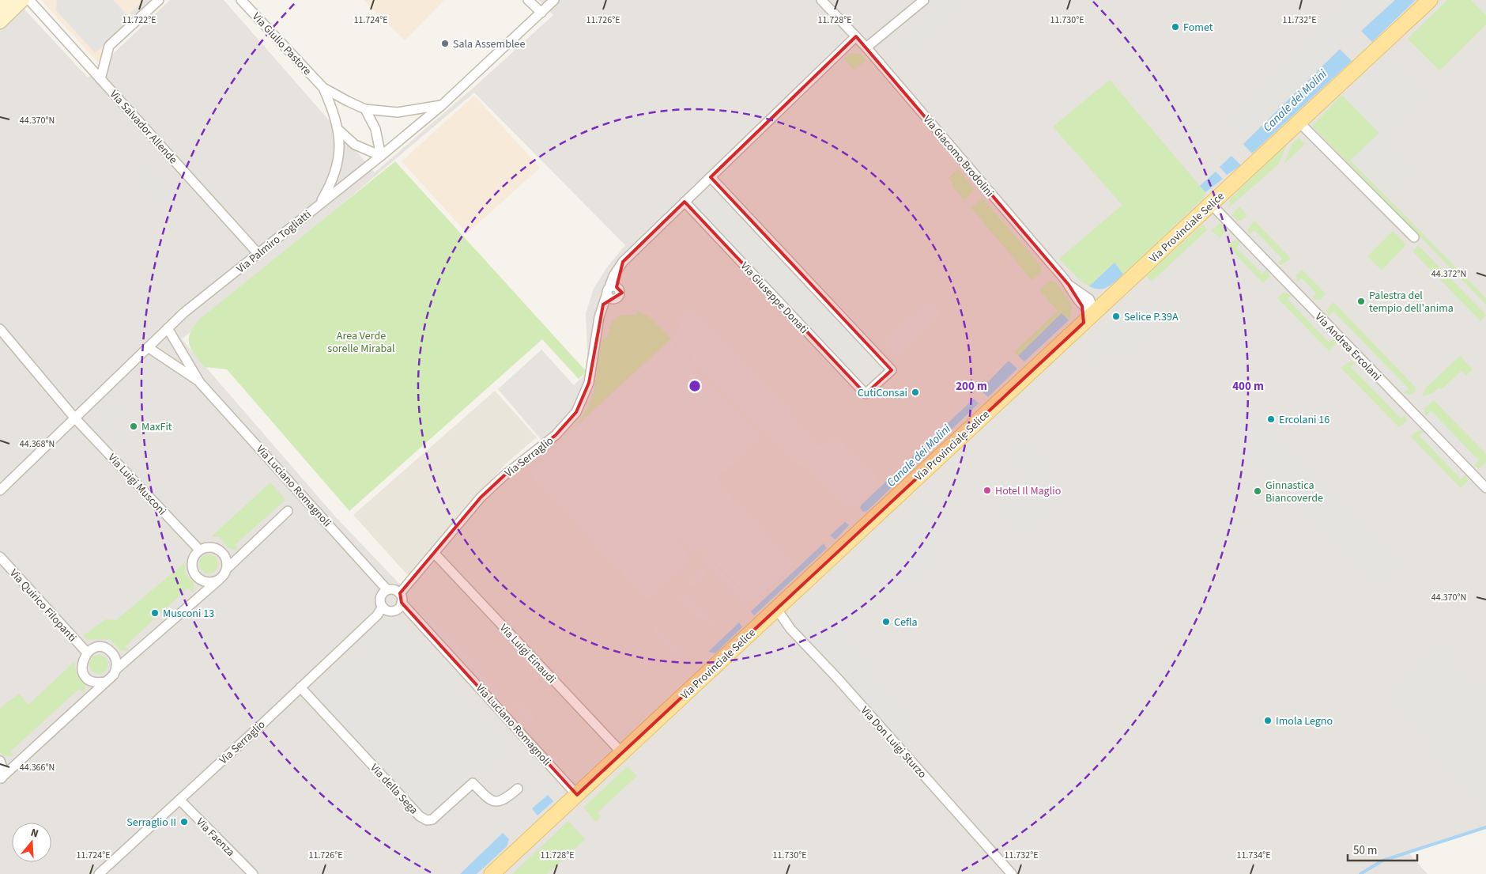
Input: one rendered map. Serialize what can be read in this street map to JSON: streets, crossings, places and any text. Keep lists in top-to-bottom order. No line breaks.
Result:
{"streets":{"main road":["Via Provinciale Selice"],"street":["Via Giulio Pastore","Via Salvador Allende","Via Giacomo Brodolini","Via Palmiro Togliatti","Via Giuseppe Donati","Via Andrea Ercolani","Via Serraglio","Via Luigi Musconi","Via Luciano Romagnoli","Via Quirico Filopanti","Via Luigi Einaudi","Via Don Luigi Sturzo","Via della Sega","Via Faenza"]},"crossings":[["Via Giulio Pastore","Via Palmiro Togliatti"],["Via Salvador Allende","Via Palmiro Togliatti"],["Via Giacomo Brodolini","Via Provinciale Selice"],["Via Provinciale Selice","Via Andrea Ercolani"],["Via Provinciale Selice","Via Luciano Romagnoli"],["Via Provinciale Selice","Via Luigi Einaudi"],["Via Provinciale Selice","Via Don Luigi Sturzo"],["Via Palmiro Togliatti","Via Luigi Musconi"],["Via Palmiro Togliatti","Via Luciano Romagnoli"],["Via Giuseppe Donati","Via Serraglio"],["Via Serraglio","Via Luciano Romagnoli"],["Via Serraglio","Via Luigi Einaudi"],["Via Serraglio","Via della Sega"],["Via Serraglio","Via Faenza"]],"water":["Canale dei Molini"],"parks":["Area Verde sorelle Mirabal"],"places":["Fomet","Sala Assemblee","Palestra del tempio dell'anima","Selice P.39A","CutiConsai","Ercolani 16","MaxFit","Hotel Il Maglio","Ginnastica Biancoverde","Musconi 13","Cefla","Imola Legno","Serraglio II"],"scale_bar":"50 m","north":"top","coordinates":["11.722°E","11.724°E","11.726°E","11.728°E","11.730°E","11.732°E","44.370°N","44.372°N","44.368°N","44.366°N","11.734°E"],"rings":["200 m","400 m"]}
